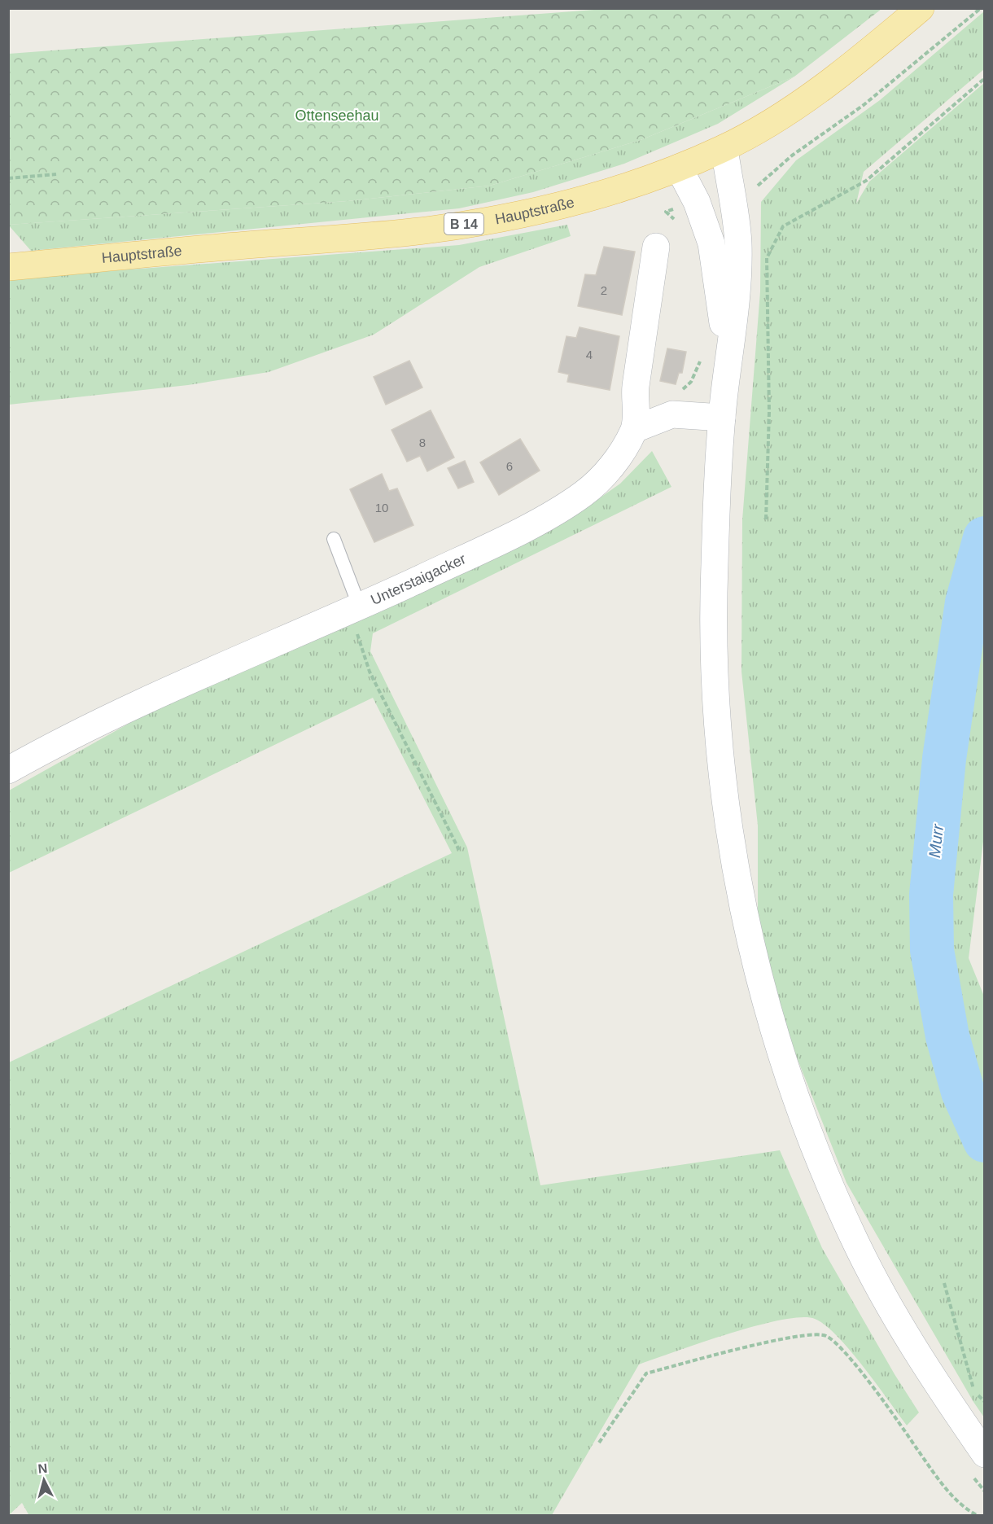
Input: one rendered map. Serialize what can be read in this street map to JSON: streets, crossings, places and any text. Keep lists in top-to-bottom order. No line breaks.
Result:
{"streets":{"main road":["Hauptstraße","B 14"],"street":["Unterstaigacker"]},"water":["Murr"],"parks":["Ottenseehau"],"house_numbers":["2","4","8","6","10"],"north":"top"}
